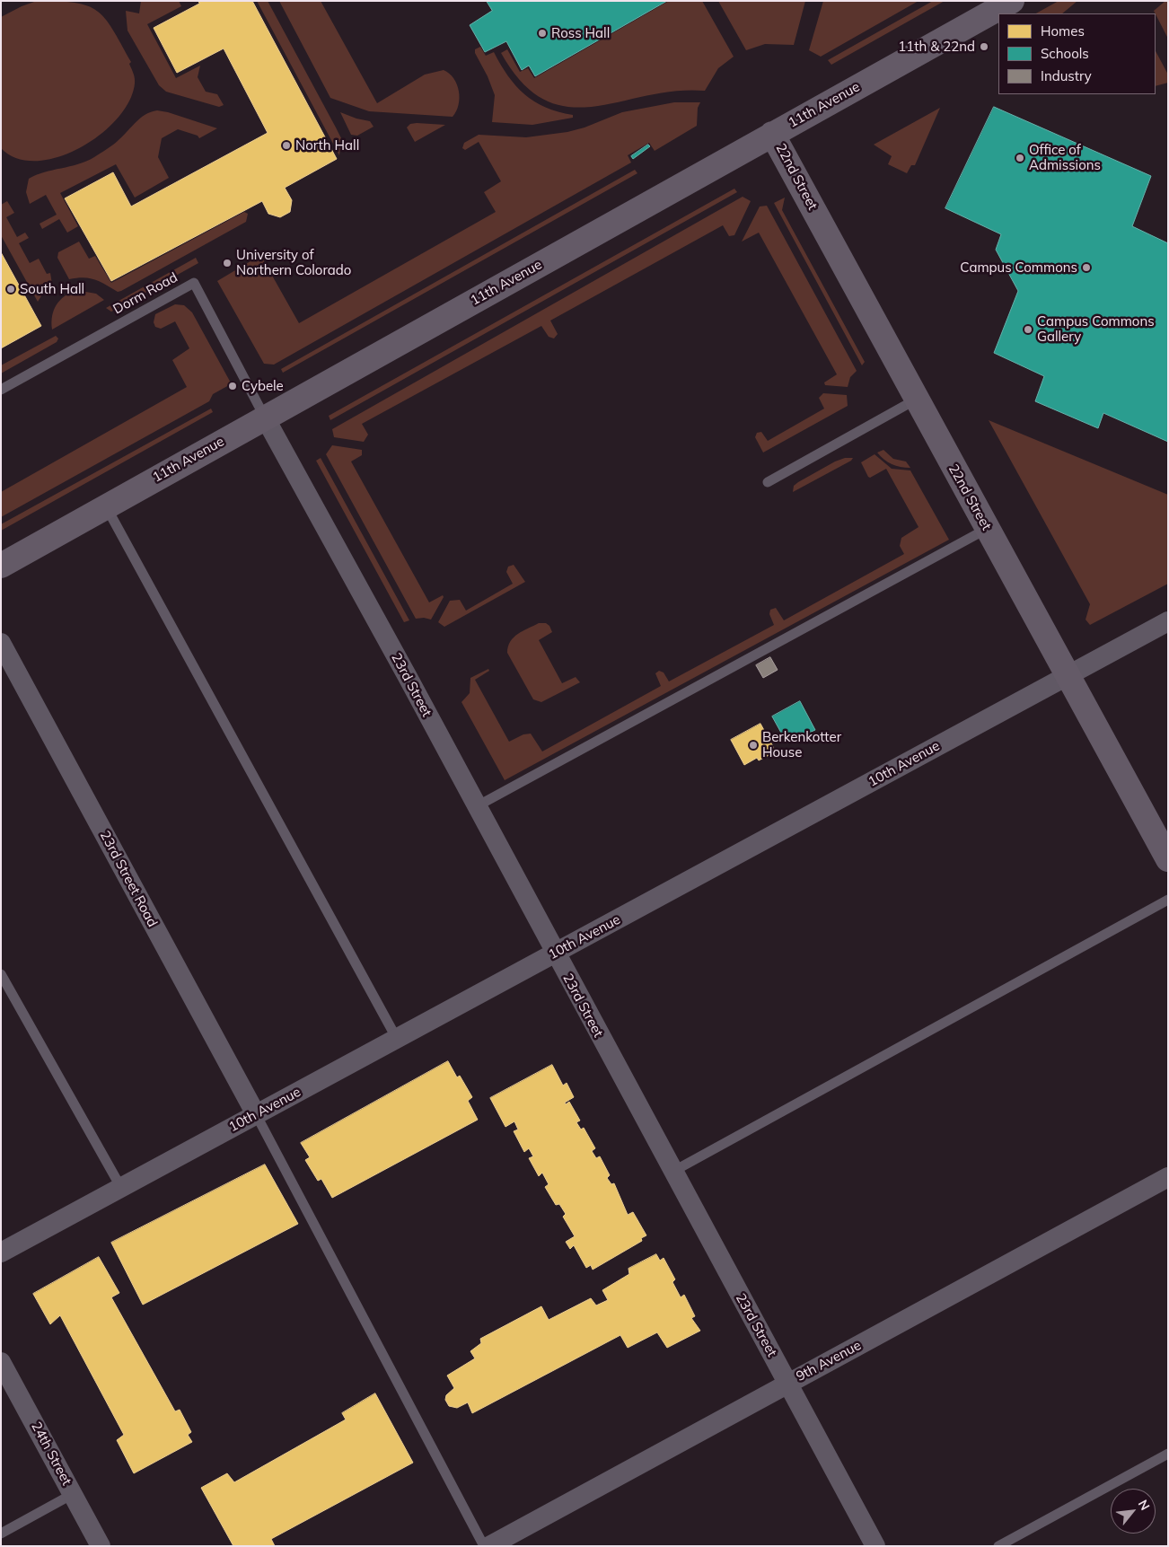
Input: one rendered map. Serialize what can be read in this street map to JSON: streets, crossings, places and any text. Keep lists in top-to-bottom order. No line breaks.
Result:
{"streets":{"main road":["11th Avenue","22nd Street"],"street":["23rd Street","10th Avenue","23rd Street Road","9th Avenue","24th Street"],"lane":["Dorm Road"]},"crossings":[["11th Avenue","22nd Street"],["11th Avenue","Dorm Road"],["11th Avenue","23rd Street"],["22nd Street","10th Avenue"],["Dorm Road","23rd Street"],["23rd Street","10th Avenue"],["23rd Street","9th Avenue"],["10th Avenue","23rd Street Road"]],"places":["Ross Hall","11th & 22nd","North Hall","Office of Admissions","University of Northern Colorado","Campus Commons","South Hall","Campus Commons Gallery","Cybele","Berkenkotter House"],"legend":["Homes","Schools","Industry"],"north":"top right"}
